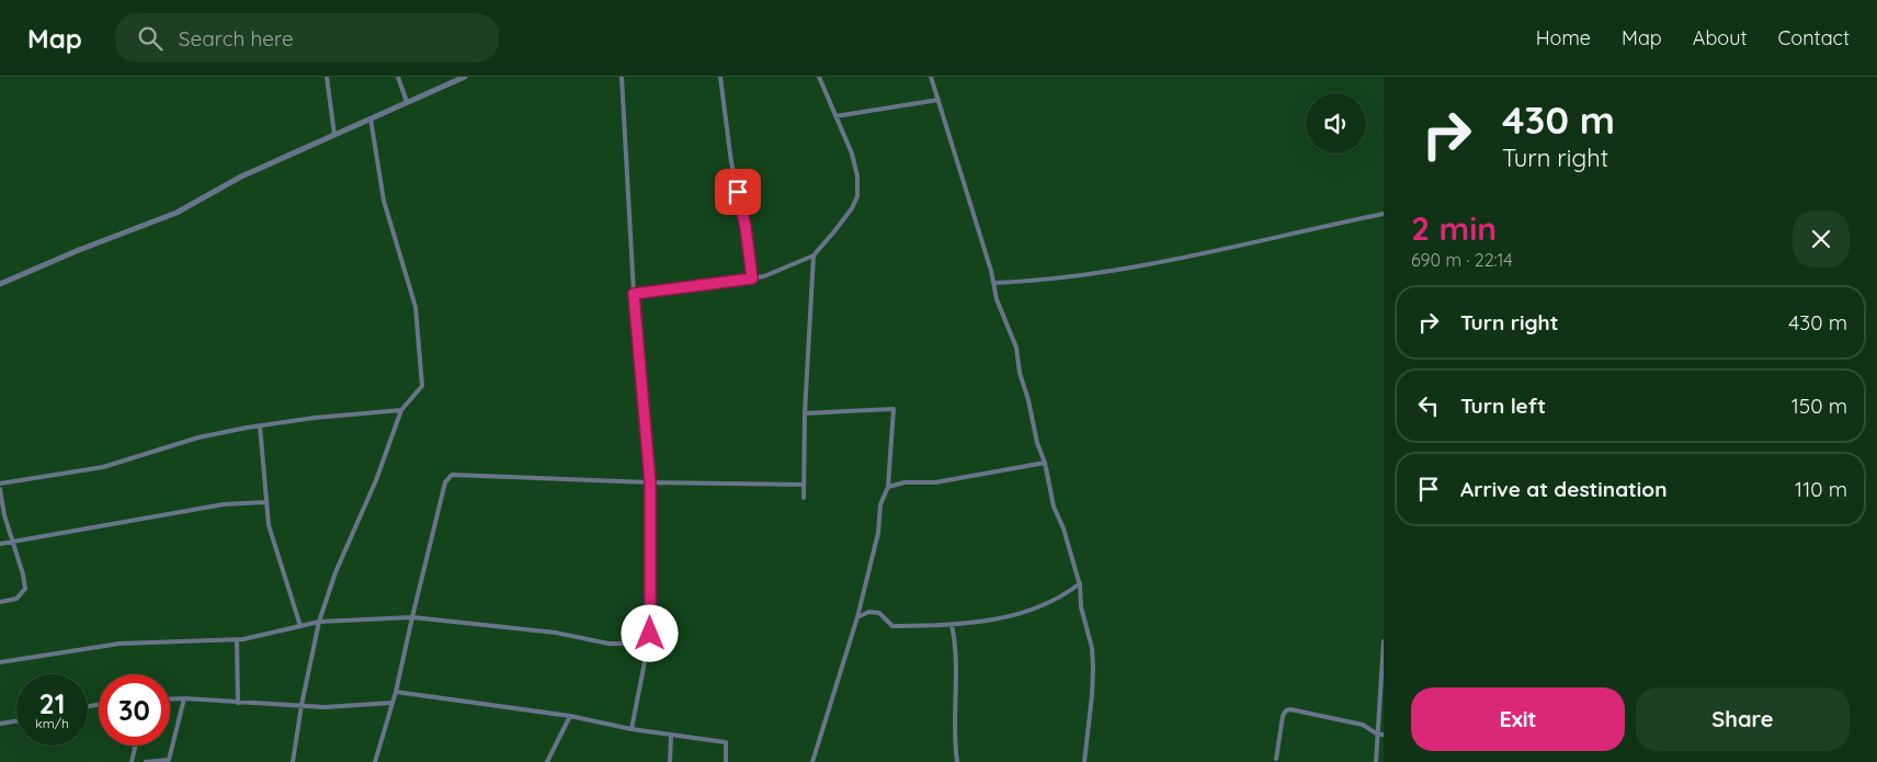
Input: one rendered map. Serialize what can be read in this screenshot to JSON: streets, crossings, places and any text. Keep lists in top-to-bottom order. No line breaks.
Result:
{"page":{"header":"Map","search":"Search here","nav":["Home","Map","About","Contact"],"turn":["430 m","Turn right"],"heading":["2 min","690 m · 22:14"],"list":[{"name":"Turn right","value":"430 m"},{"name":"Turn left","value":"150 m"},{"name":"Arrive at destination","value":"110 m"}],"speed":"21 km/h","limit":"30","buttons":["Exit","Share"]}}
